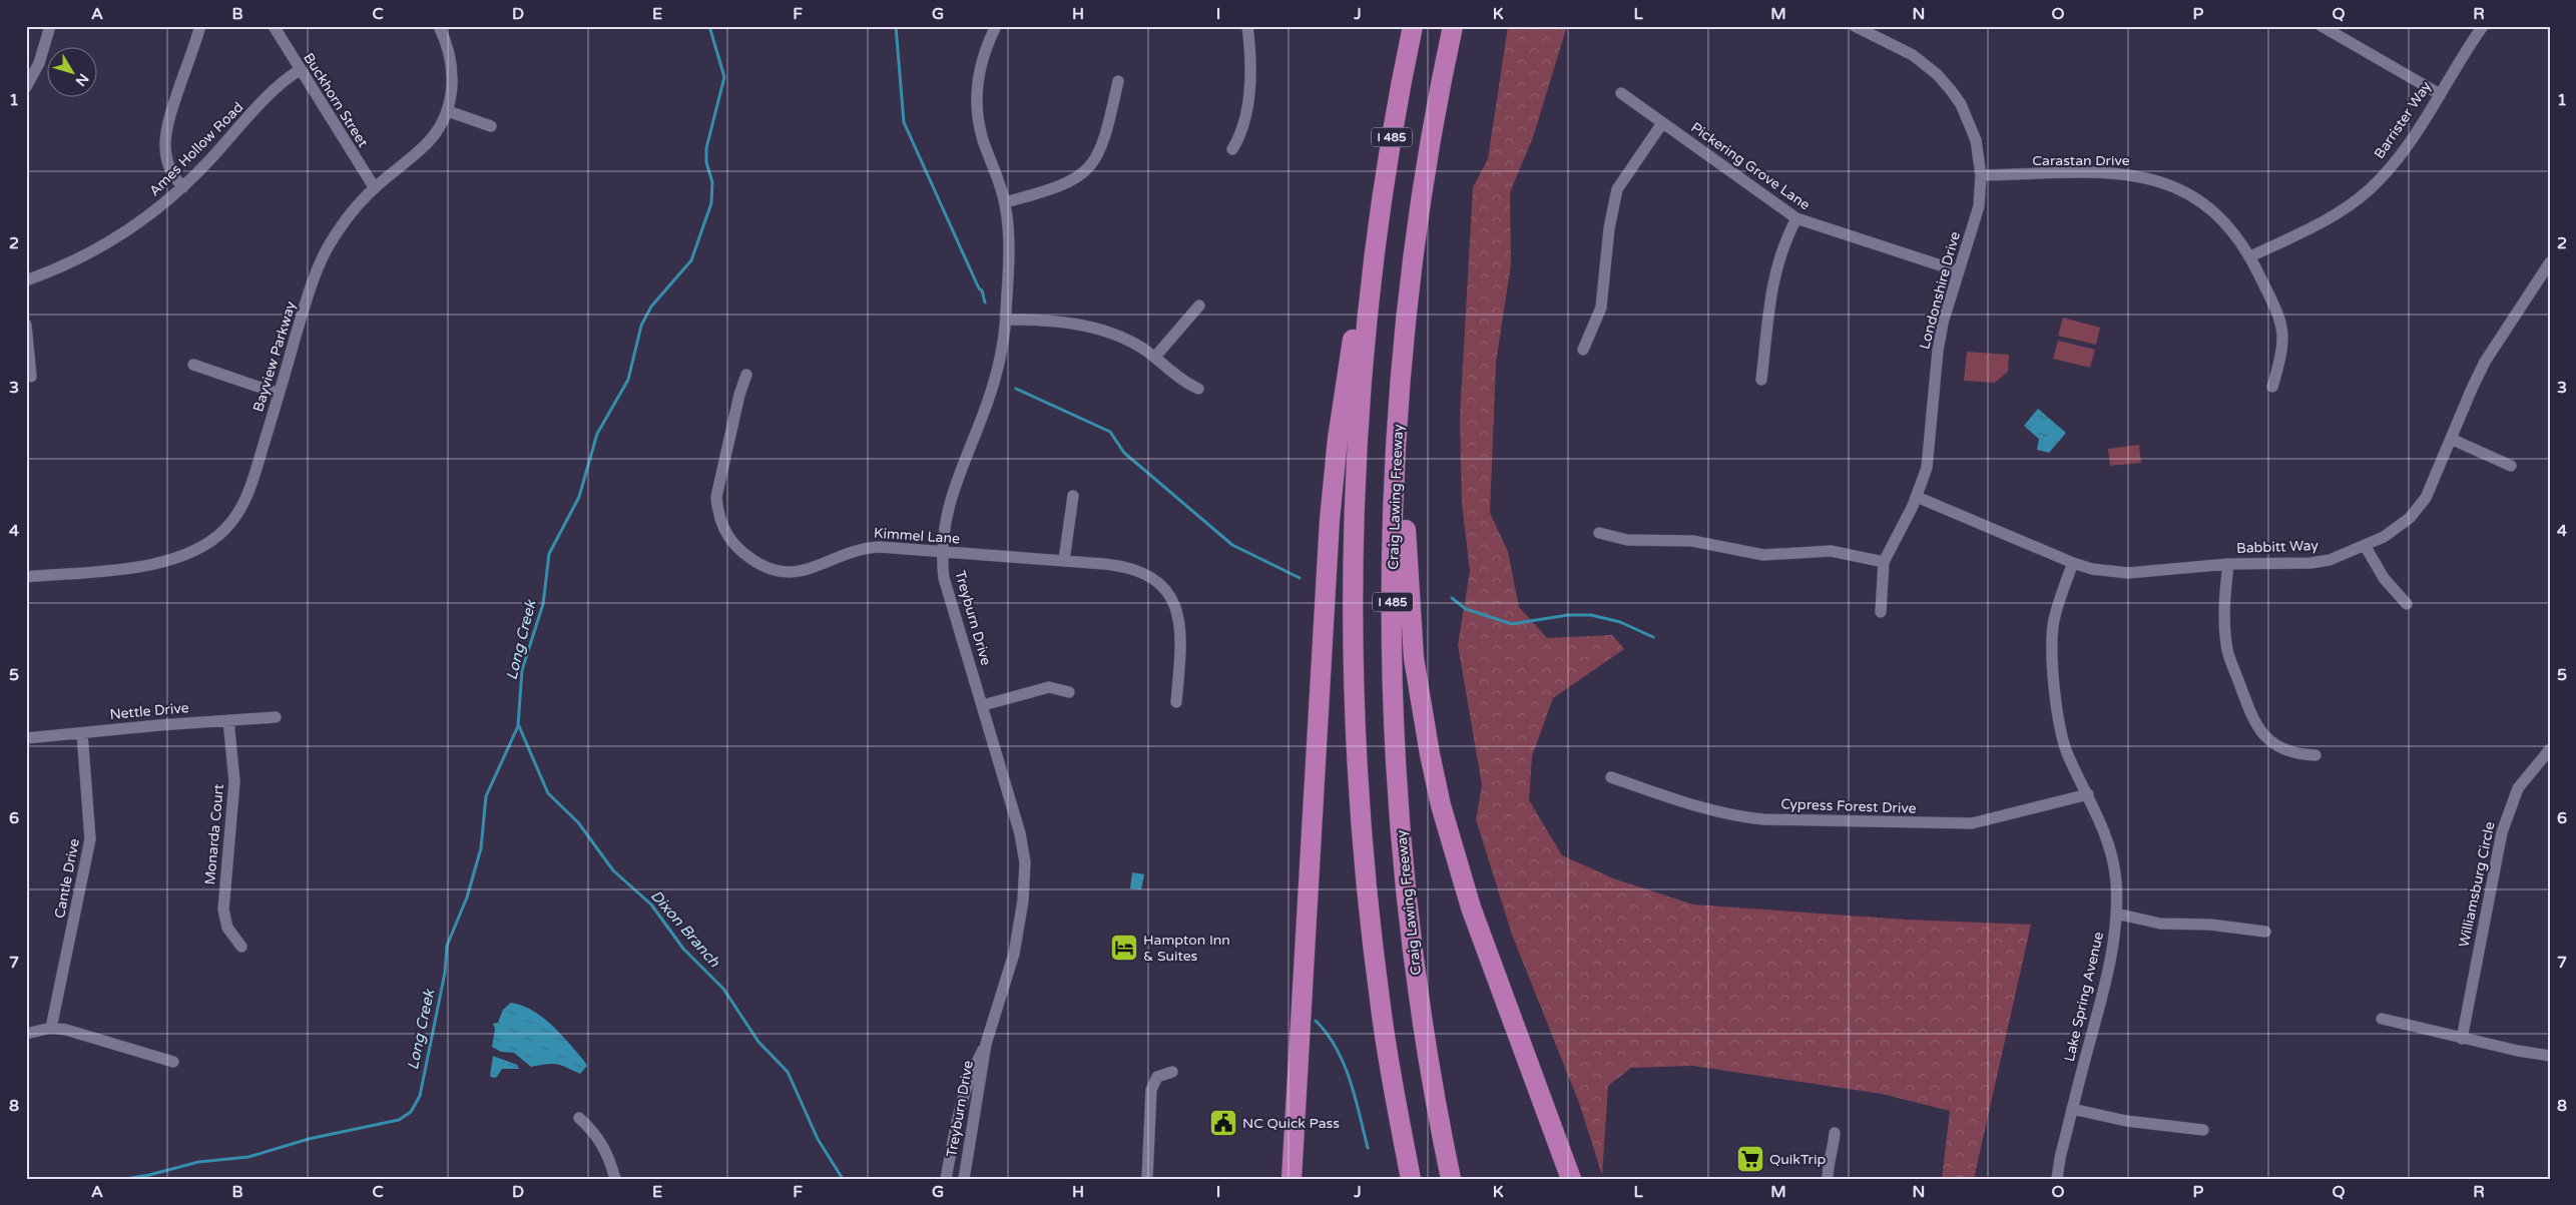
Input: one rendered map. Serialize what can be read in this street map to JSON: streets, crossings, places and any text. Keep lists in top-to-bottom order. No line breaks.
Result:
{"streets":{"highway":["I 485","Craig Lawing Freeway"],"street":["Buckhorn Street","Barrister Way","Ames Hollow Road","Carastan Drive","Pickering Grove Lane","Londonshire Drive","Bayview Parkway","Kimmel Lane","Babbitt Way","Treyburn Drive","Nettle Drive","Cypress Forest Drive","Monarda Court","Cantle Drive","Williamsburg Circle","Lake Spring Avenue"]},"crossings":[["Buckhorn Street","Ames Hollow Road"],["Buckhorn Street","Bayview Parkway"],["Barrister Way","Carastan Drive"],["Carastan Drive","Londonshire Drive"],["Pickering Grove Lane","Londonshire Drive"],["Londonshire Drive","Babbitt Way"],["Kimmel Lane","Treyburn Drive"],["Babbitt Way","Lake Spring Avenue"],["Nettle Drive","Monarda Court"],["Nettle Drive","Cantle Drive"],["Cypress Forest Drive","Lake Spring Avenue"]],"water":["Long Creek","Dixon Branch"],"places":{"hotel":["Hampton Inn & Suites"],"public building":["NC Quick Pass"],"supermarket":["QuikTrip"]},"north":"bottom right","grid":{"columns":["A","B","C","D","E","F","G","H","I","J","K","L","M","N","O","P","Q","R"],"rows":["1","2","3","4","5","6","7","8"]}}
